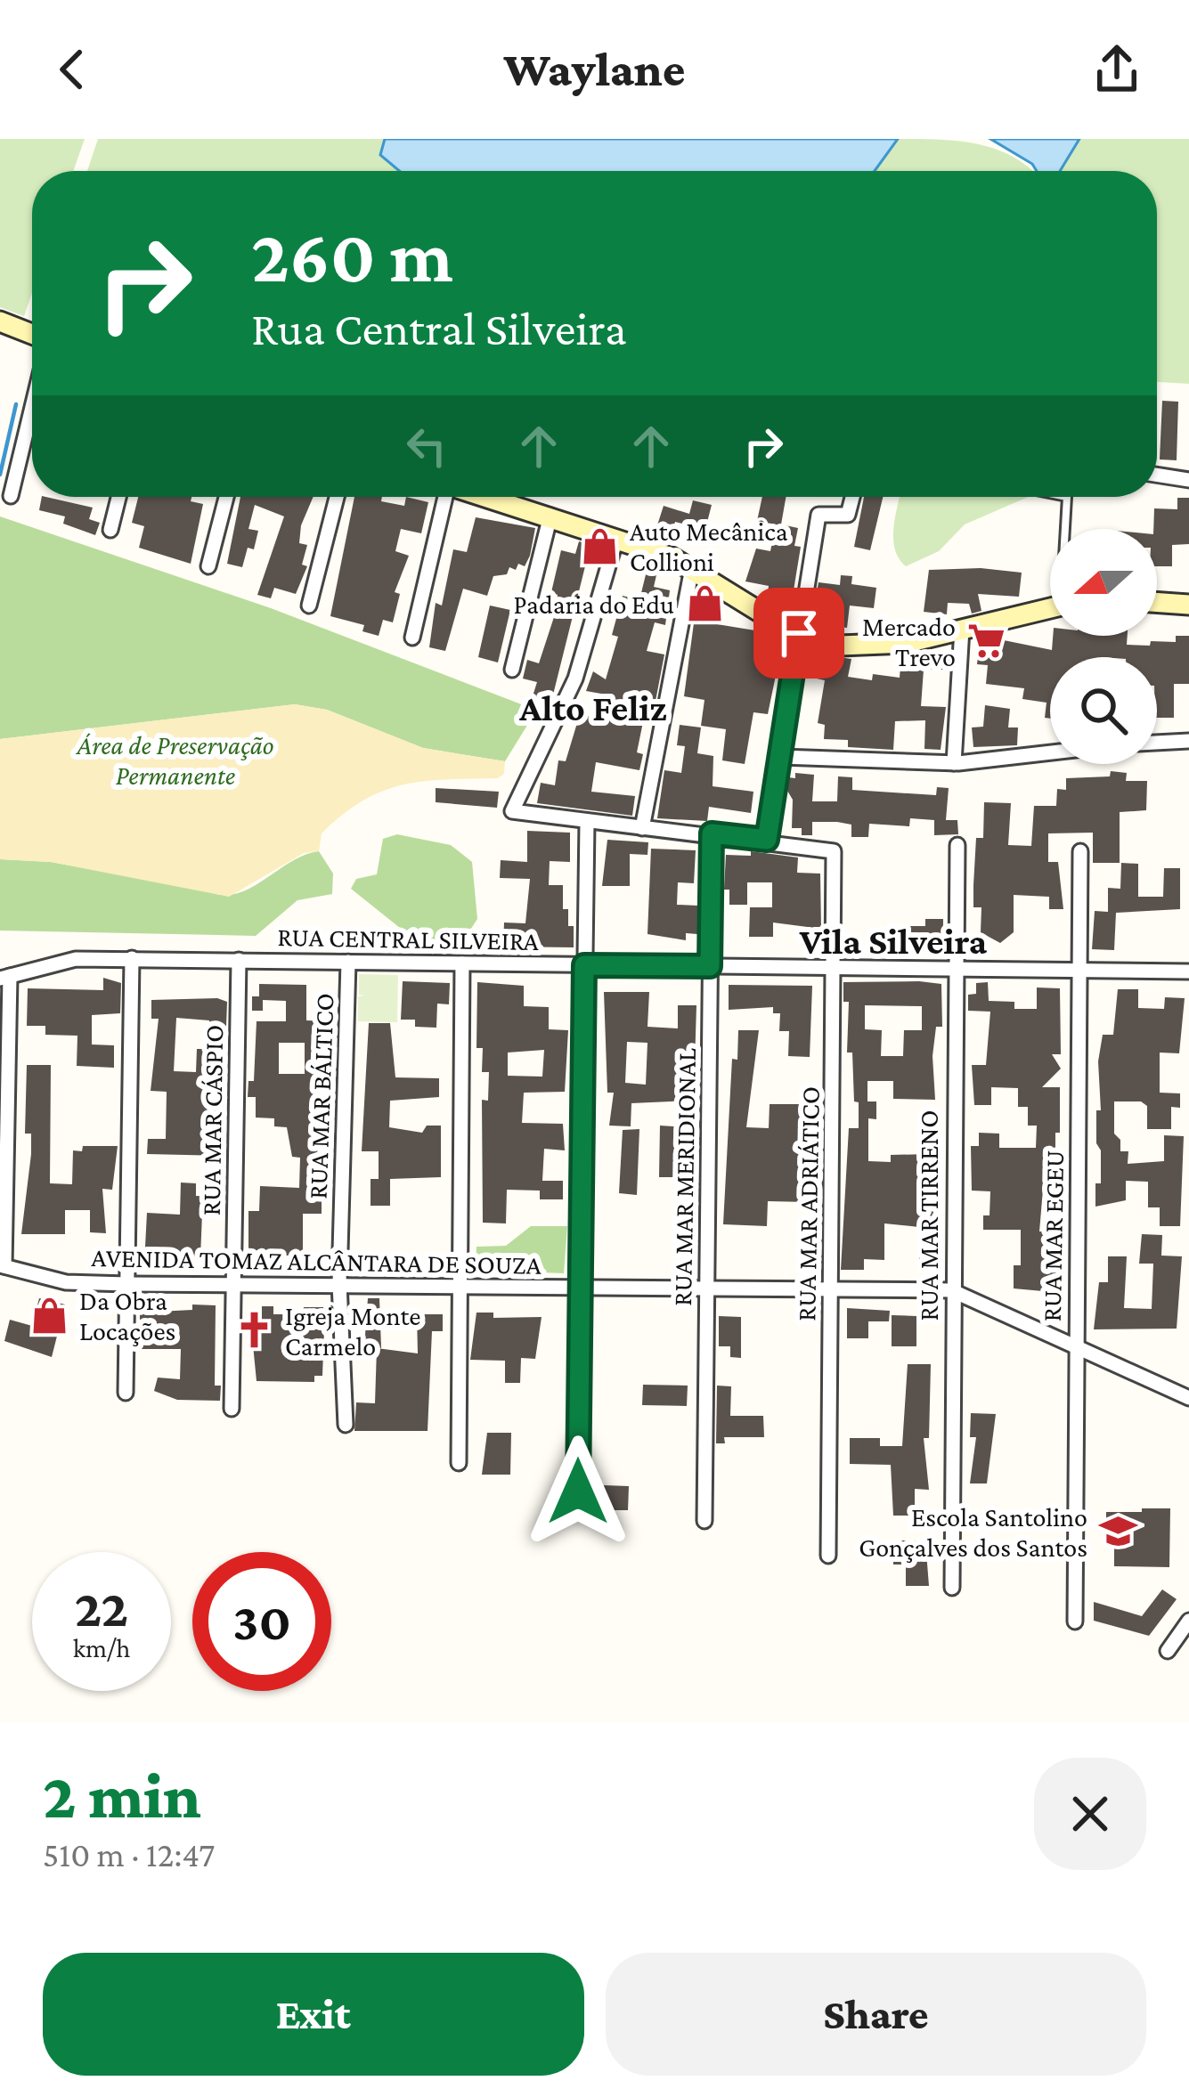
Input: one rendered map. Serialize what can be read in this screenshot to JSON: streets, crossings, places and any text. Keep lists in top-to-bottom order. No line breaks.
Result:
{"streets":{"street":["RUA CENTRAL SILVEIRA","RUA MAR BÁLTICO","RUA MAR CÁSPIO","RUA MAR MERIDIONAL","RUA MAR ADRIÁTICO","RUA MAR TIRRENO","RUA MAR EGEU","AVENIDA TOMAZ ALCÂNTARA DE SOUZA"]},"crossings":[["RUA CENTRAL SILVEIRA","RUA MAR BÁLTICO"],["RUA CENTRAL SILVEIRA","RUA MAR CÁSPIO"],["RUA CENTRAL SILVEIRA","RUA MAR MERIDIONAL"],["RUA CENTRAL SILVEIRA","RUA MAR ADRIÁTICO"],["RUA CENTRAL SILVEIRA","RUA MAR TIRRENO"],["RUA CENTRAL SILVEIRA","RUA MAR EGEU"],["RUA MAR BÁLTICO","AVENIDA TOMAZ ALCÂNTARA DE SOUZA"],["RUA MAR CÁSPIO","AVENIDA TOMAZ ALCÂNTARA DE SOUZA"],["RUA MAR MERIDIONAL","AVENIDA TOMAZ ALCÂNTARA DE SOUZA"],["RUA MAR ADRIÁTICO","AVENIDA TOMAZ ALCÂNTARA DE SOUZA"],["RUA MAR TIRRENO","AVENIDA TOMAZ ALCÂNTARA DE SOUZA"],["RUA MAR EGEU","AVENIDA TOMAZ ALCÂNTARA DE SOUZA"]],"districts":["Alto Feliz","Vila Silveira"],"parks":["Área de Preservação Permanente"],"places":{"shop":["Auto Mecânica Collioni","Padaria do Edu","Da Obra Locações"],"supermarket":["Mercado Trevo"],"church":["Igreja Monte Carmelo"],"school or university":["Escola Santolino Gonçalves dos Santos"]},"north":"left","page":{"header":"Waylane","turn":["260 m","Rua Central Silveira"],"speed":"22 km/h","limit":"30","heading":["2 min","510 m · 12:47"],"buttons":["Exit","Share"]}}
